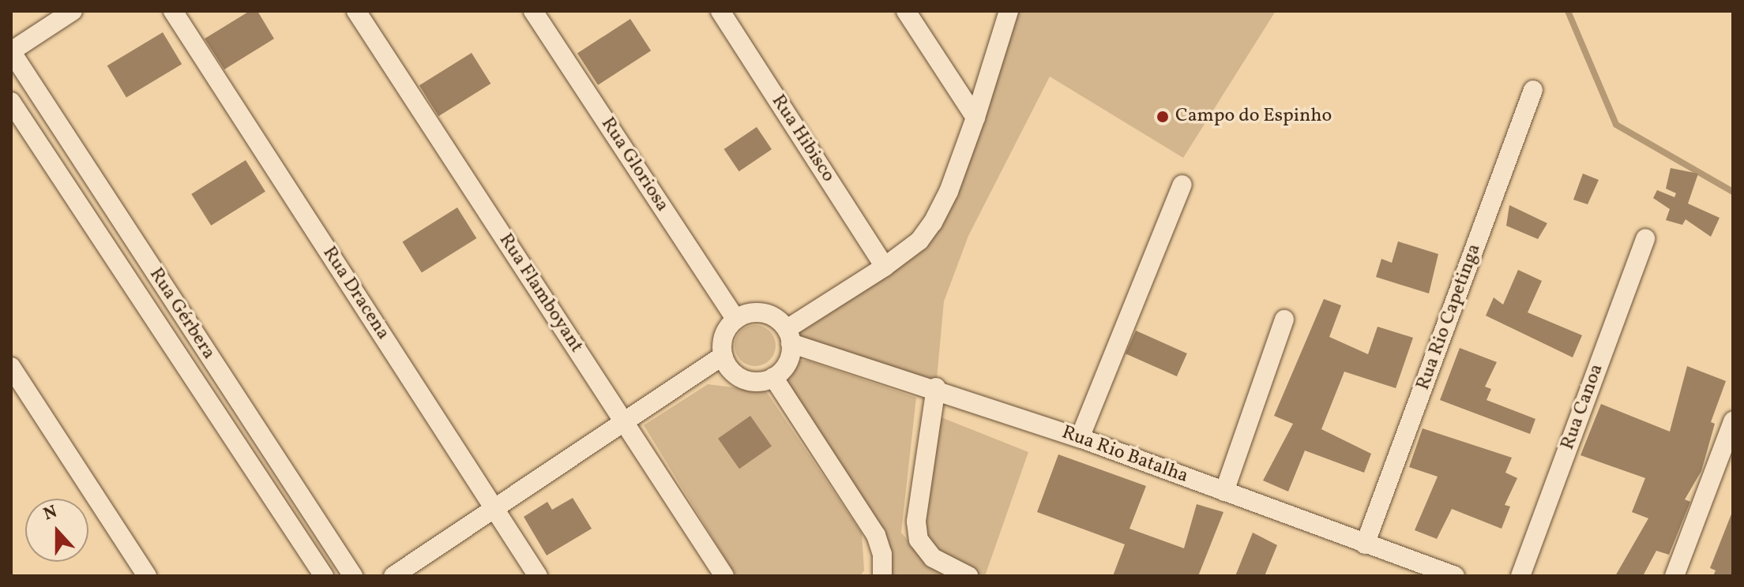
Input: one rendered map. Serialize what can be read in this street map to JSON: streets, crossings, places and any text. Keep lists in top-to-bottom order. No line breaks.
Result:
{"streets":{"street":["Rua Hibisco","Rua Gloriosa","Rua Dracena","Rua Flamboyant","Rua Gérbera","Rua Rio Capetinga","Rua Canoa","Rua Rio Batalha"]},"crossings":[["Rua Gloriosa","Rua Rio Batalha"],["Rua Rio Capetinga","Rua Rio Batalha"]],"places":["Campo do Espinho"],"north":"top"}
